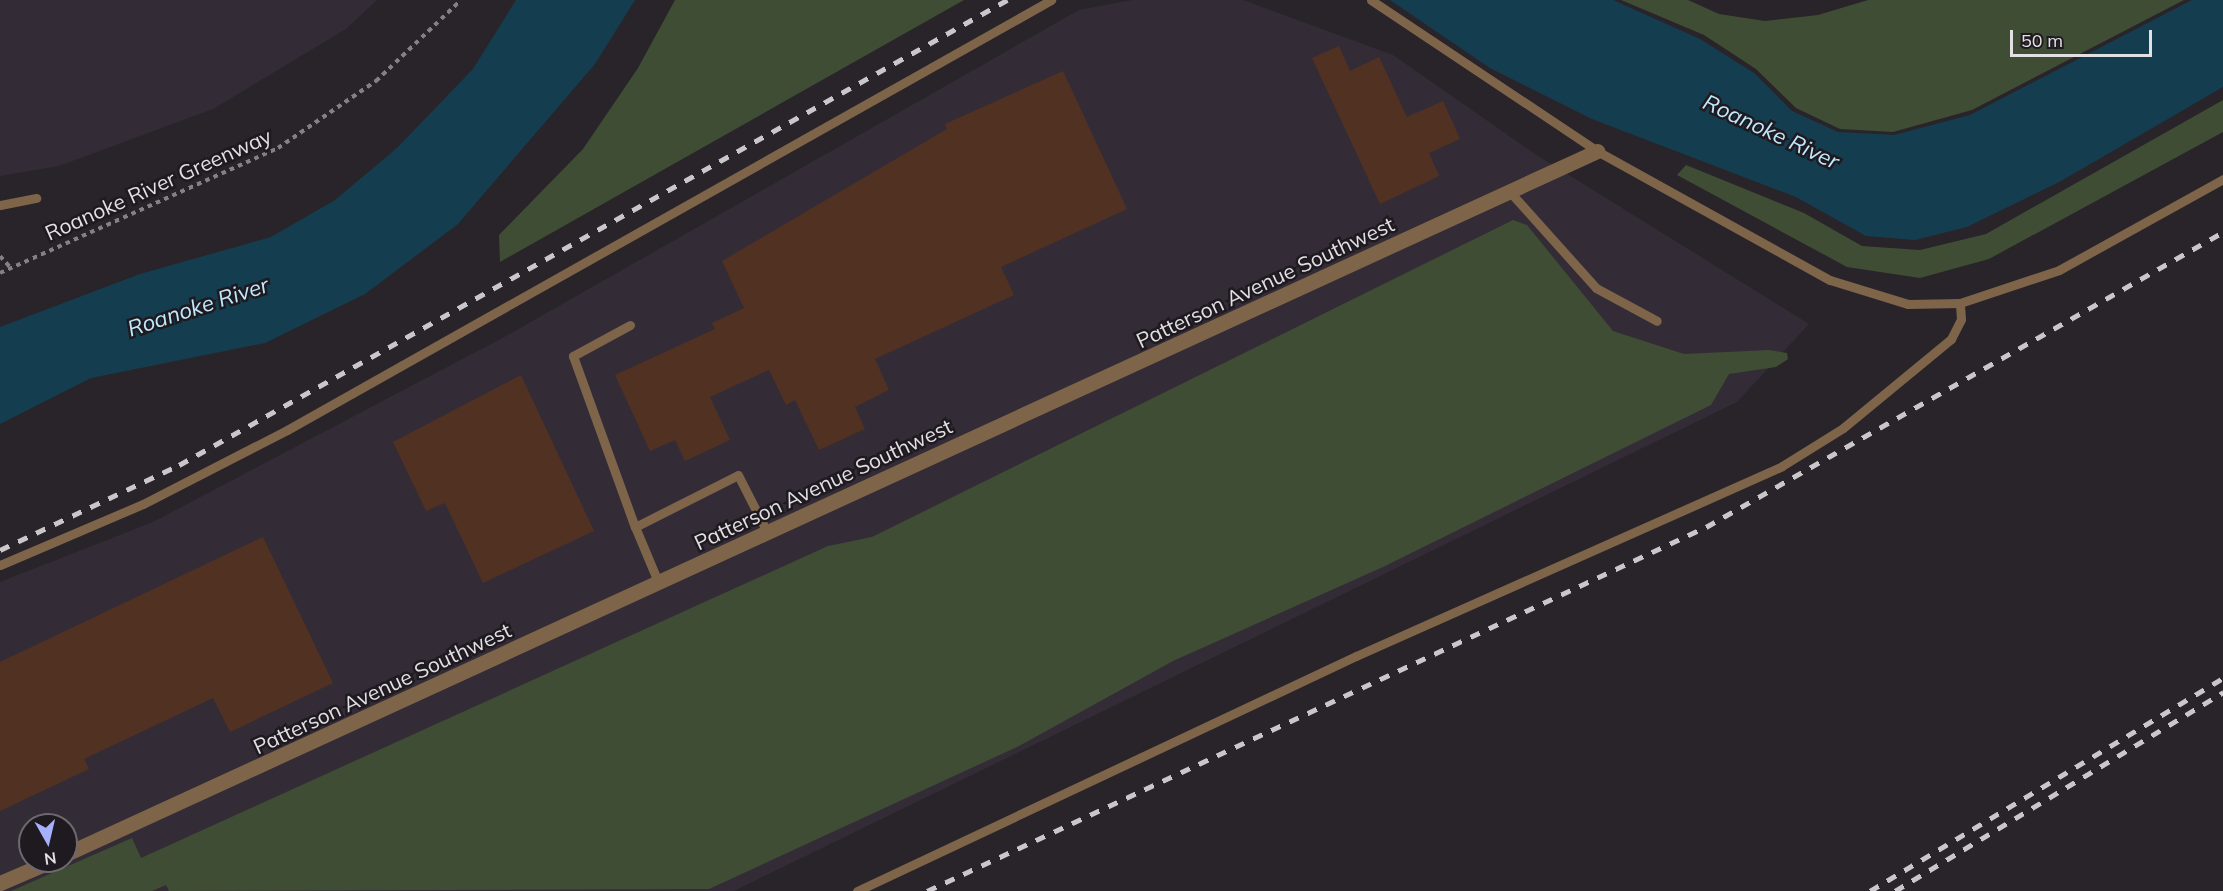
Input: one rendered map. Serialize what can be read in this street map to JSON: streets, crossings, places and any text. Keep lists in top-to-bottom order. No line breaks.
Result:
{"streets":{"street":["Patterson Avenue Southwest"],"path":["Roanoke River Greenway"]},"water":["Roanoke River"],"scale_bar":"50 m","north":"bottom"}
